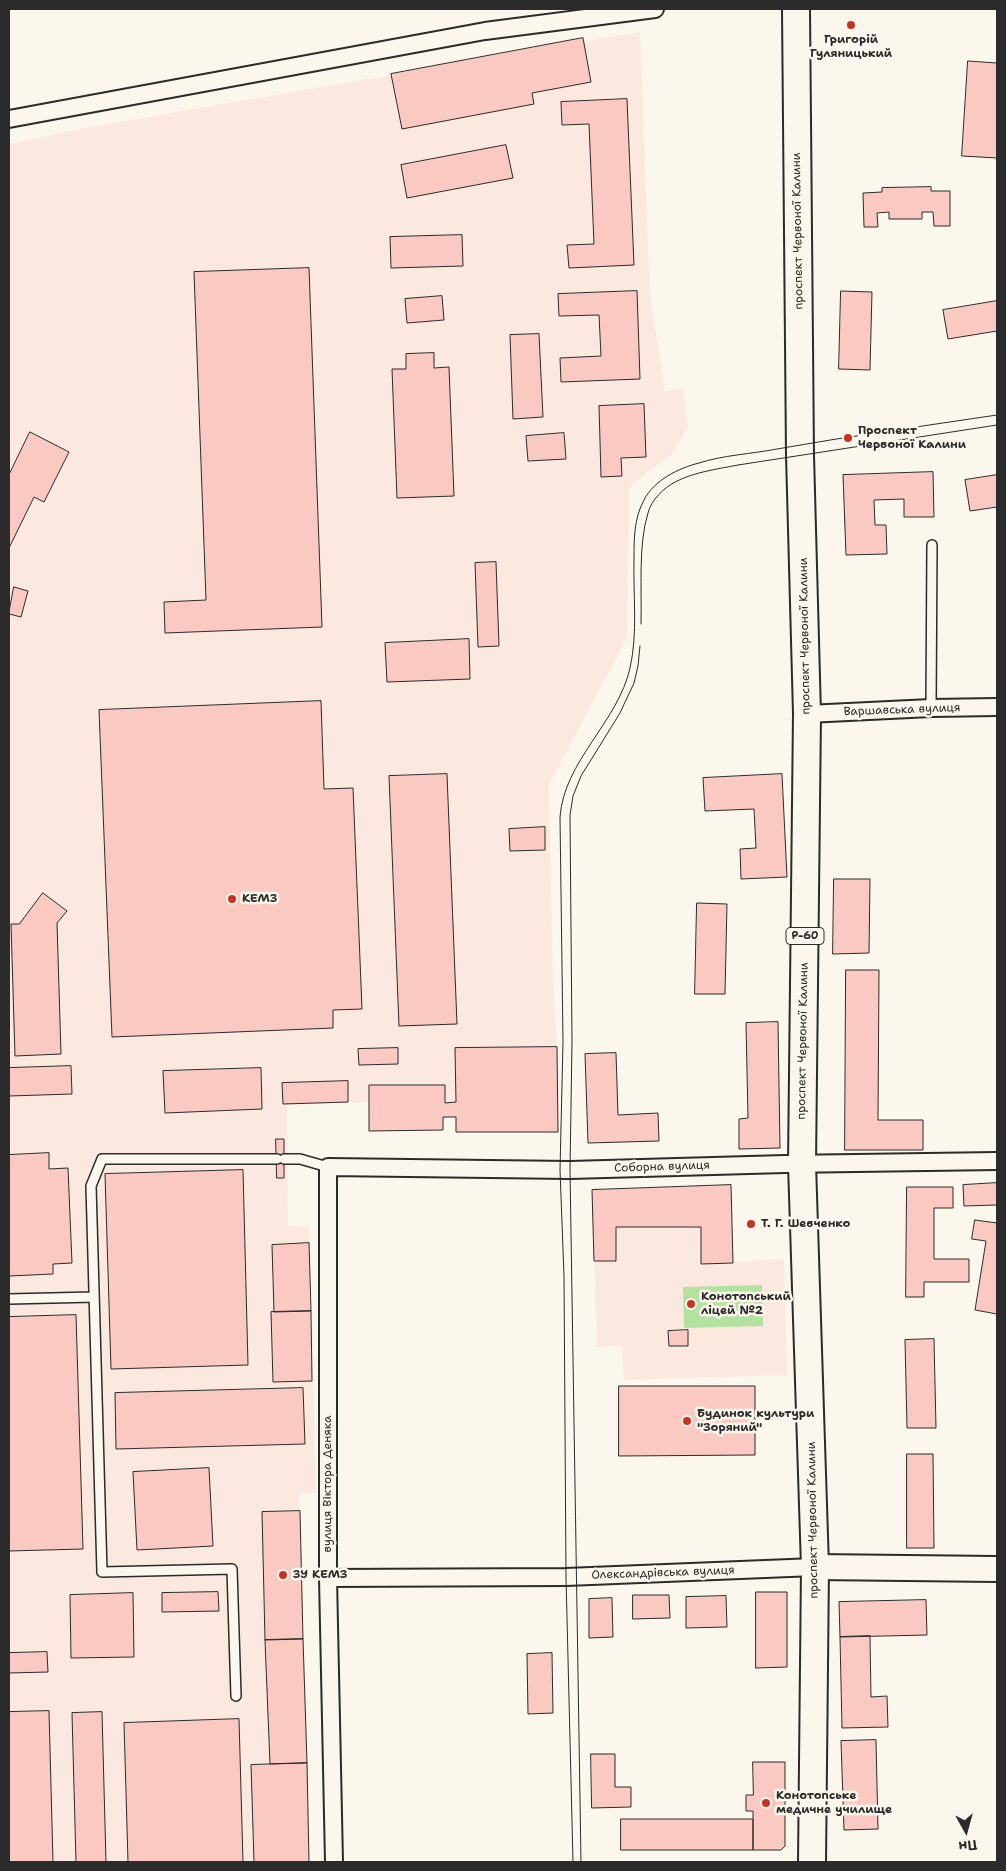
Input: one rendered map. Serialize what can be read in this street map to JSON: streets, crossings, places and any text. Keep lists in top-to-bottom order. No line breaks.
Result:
{"streets":{"main road":["проспект Червоної Калини","Р-60","Олександрівська вулиця"],"street":["Варшавська вулиця","Соборна вулиця","вулиця Віктора Деняка"]},"crossings":[["проспект Червоної Калини","Варшавська вулиця"],["проспект Червоної Калини","Соборна вулиця"],["проспект Червоної Калини","Олександрівська вулиця"],["Соборна вулиця","вулиця Віктора Деняка"],["вулиця Віктора Деняка","Олександрівська вулиця"]],"places":["Григорій Гуляницький","Проспект Червоної Калини","КЕМЗ","Т. Г. Шевченко","Конотопський ліцей №2","Будинок культури \"Зоряний\"","ЗУ КЕМЗ","Конотопське медичне училище"],"north":"bottom"}
